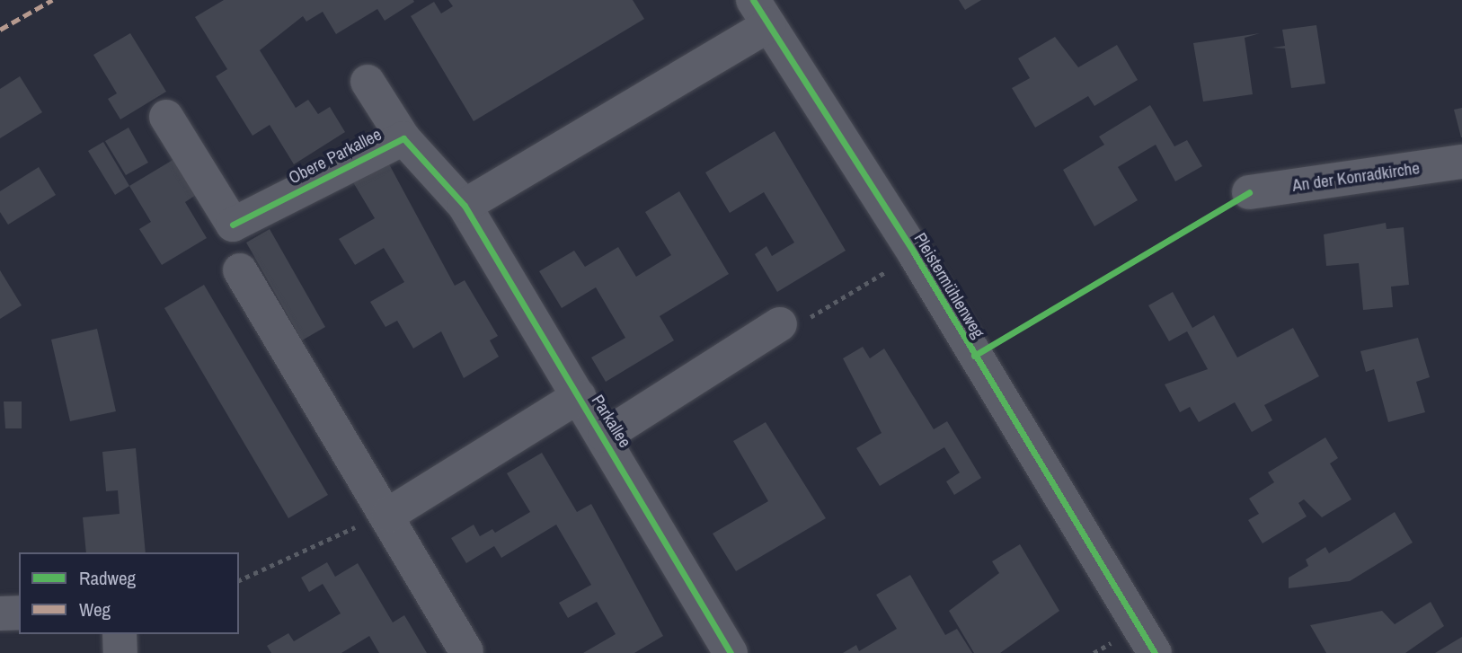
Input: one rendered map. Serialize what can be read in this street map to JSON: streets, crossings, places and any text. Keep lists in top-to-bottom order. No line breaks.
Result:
{"streets":{"street":["Obere Parkallee","An der Konradkirche","Pleistermühlenweg","Parkallee"]},"crossings":[["Obere Parkallee","Parkallee"]],"legend":["Radweg","Weg"]}
